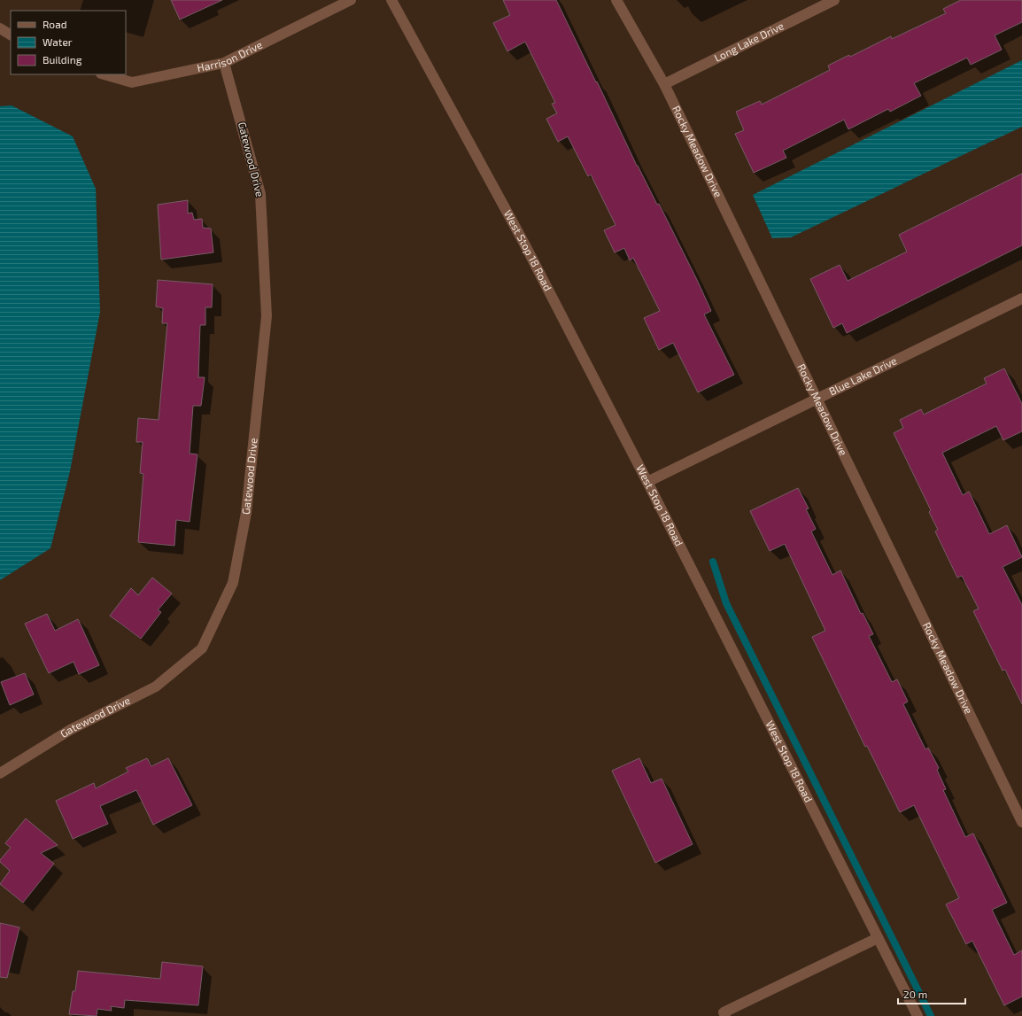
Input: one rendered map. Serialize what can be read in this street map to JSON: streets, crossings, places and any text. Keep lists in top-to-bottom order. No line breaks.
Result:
{"streets":{"street":["Long Lake Drive","Harrison Drive","Rocky Meadow Drive","Gatewood Drive","West Stop 18 Road","Blue Lake Drive"]},"crossings":[["Long Lake Drive","Rocky Meadow Drive"],["Harrison Drive","Gatewood Drive"],["Rocky Meadow Drive","Blue Lake Drive"],["West Stop 18 Road","Blue Lake Drive"]],"legend":["Road","Water","Building"],"scale_bar":"20 m"}
